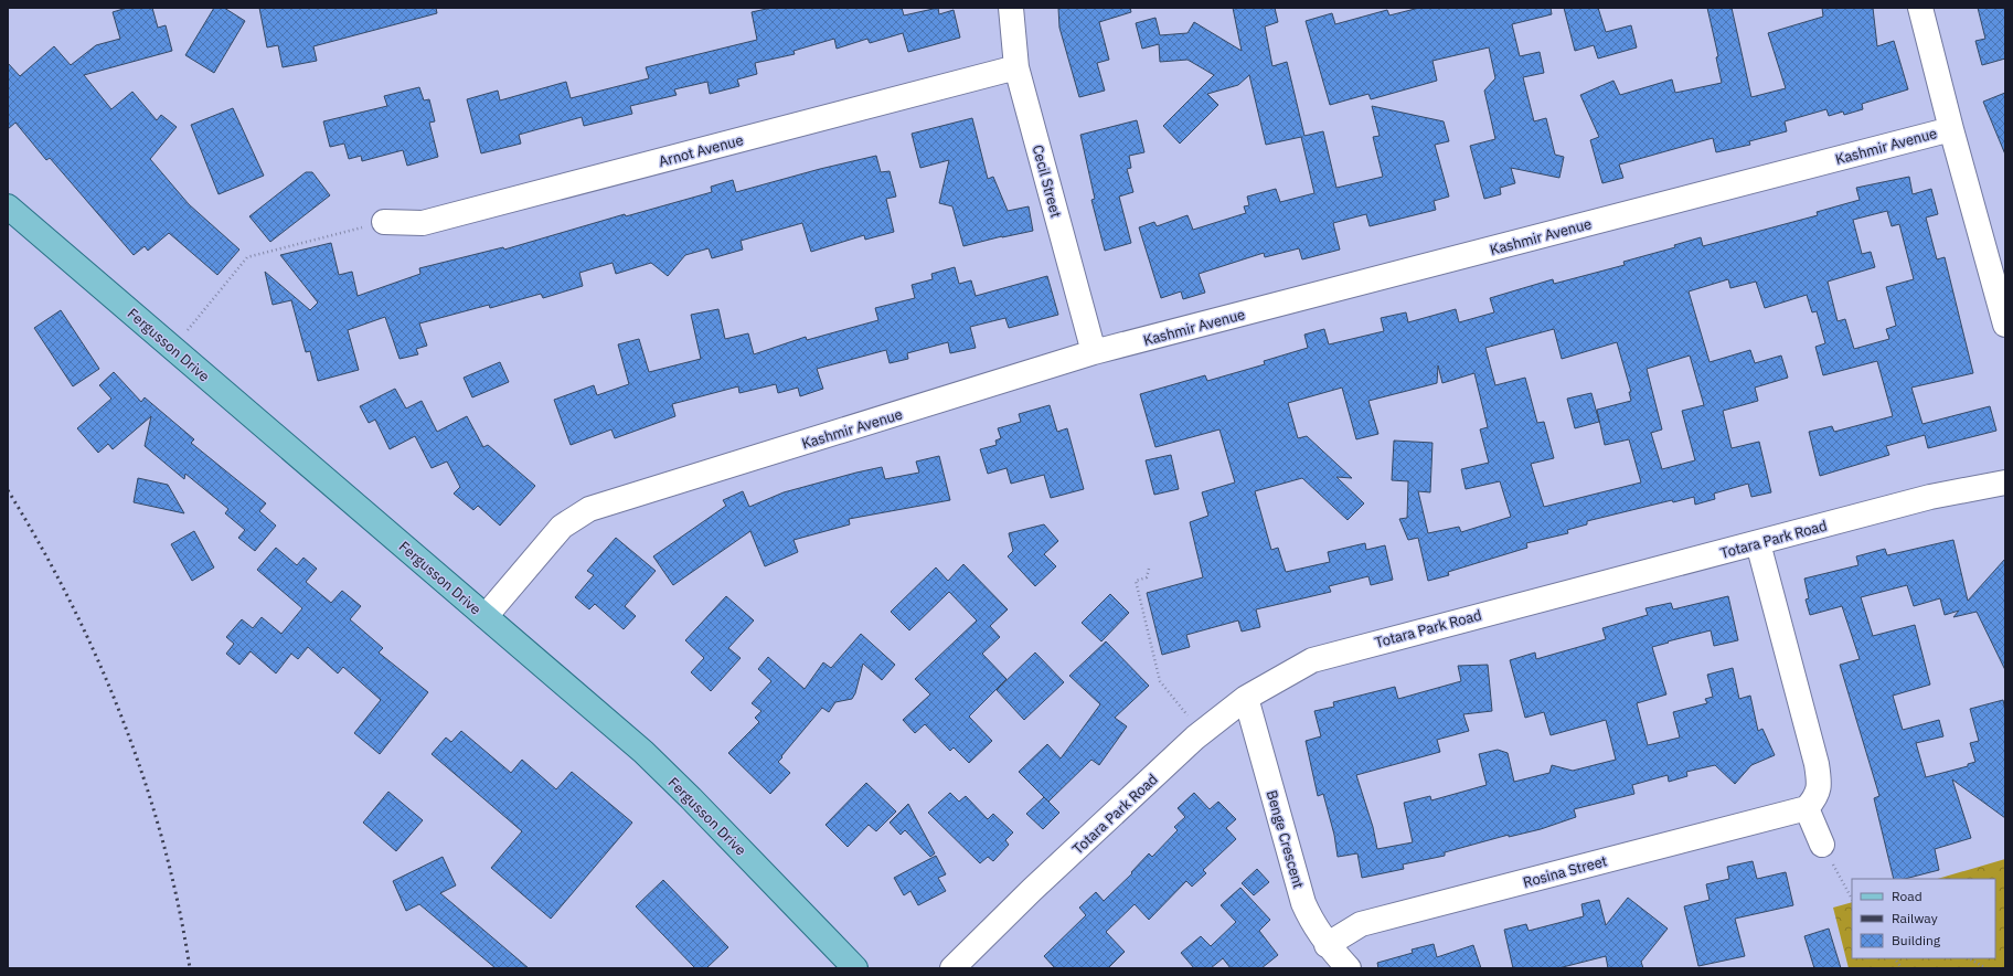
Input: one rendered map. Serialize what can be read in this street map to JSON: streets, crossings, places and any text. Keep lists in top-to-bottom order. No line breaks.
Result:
{"streets":{"main road":["Fergusson Drive"],"street":["Kashmir Avenue","Arnot Avenue","Cecil Street","Totara Park Road","Benge Crescent","Rosina Street"]},"crossings":[["Kashmir Avenue","Cecil Street"],["Kashmir Avenue","Fergusson Drive"],["Arnot Avenue","Cecil Street"],["Totara Park Road","Benge Crescent"],["Benge Crescent","Rosina Street"]],"legend":["Road","Railway","Building"]}
